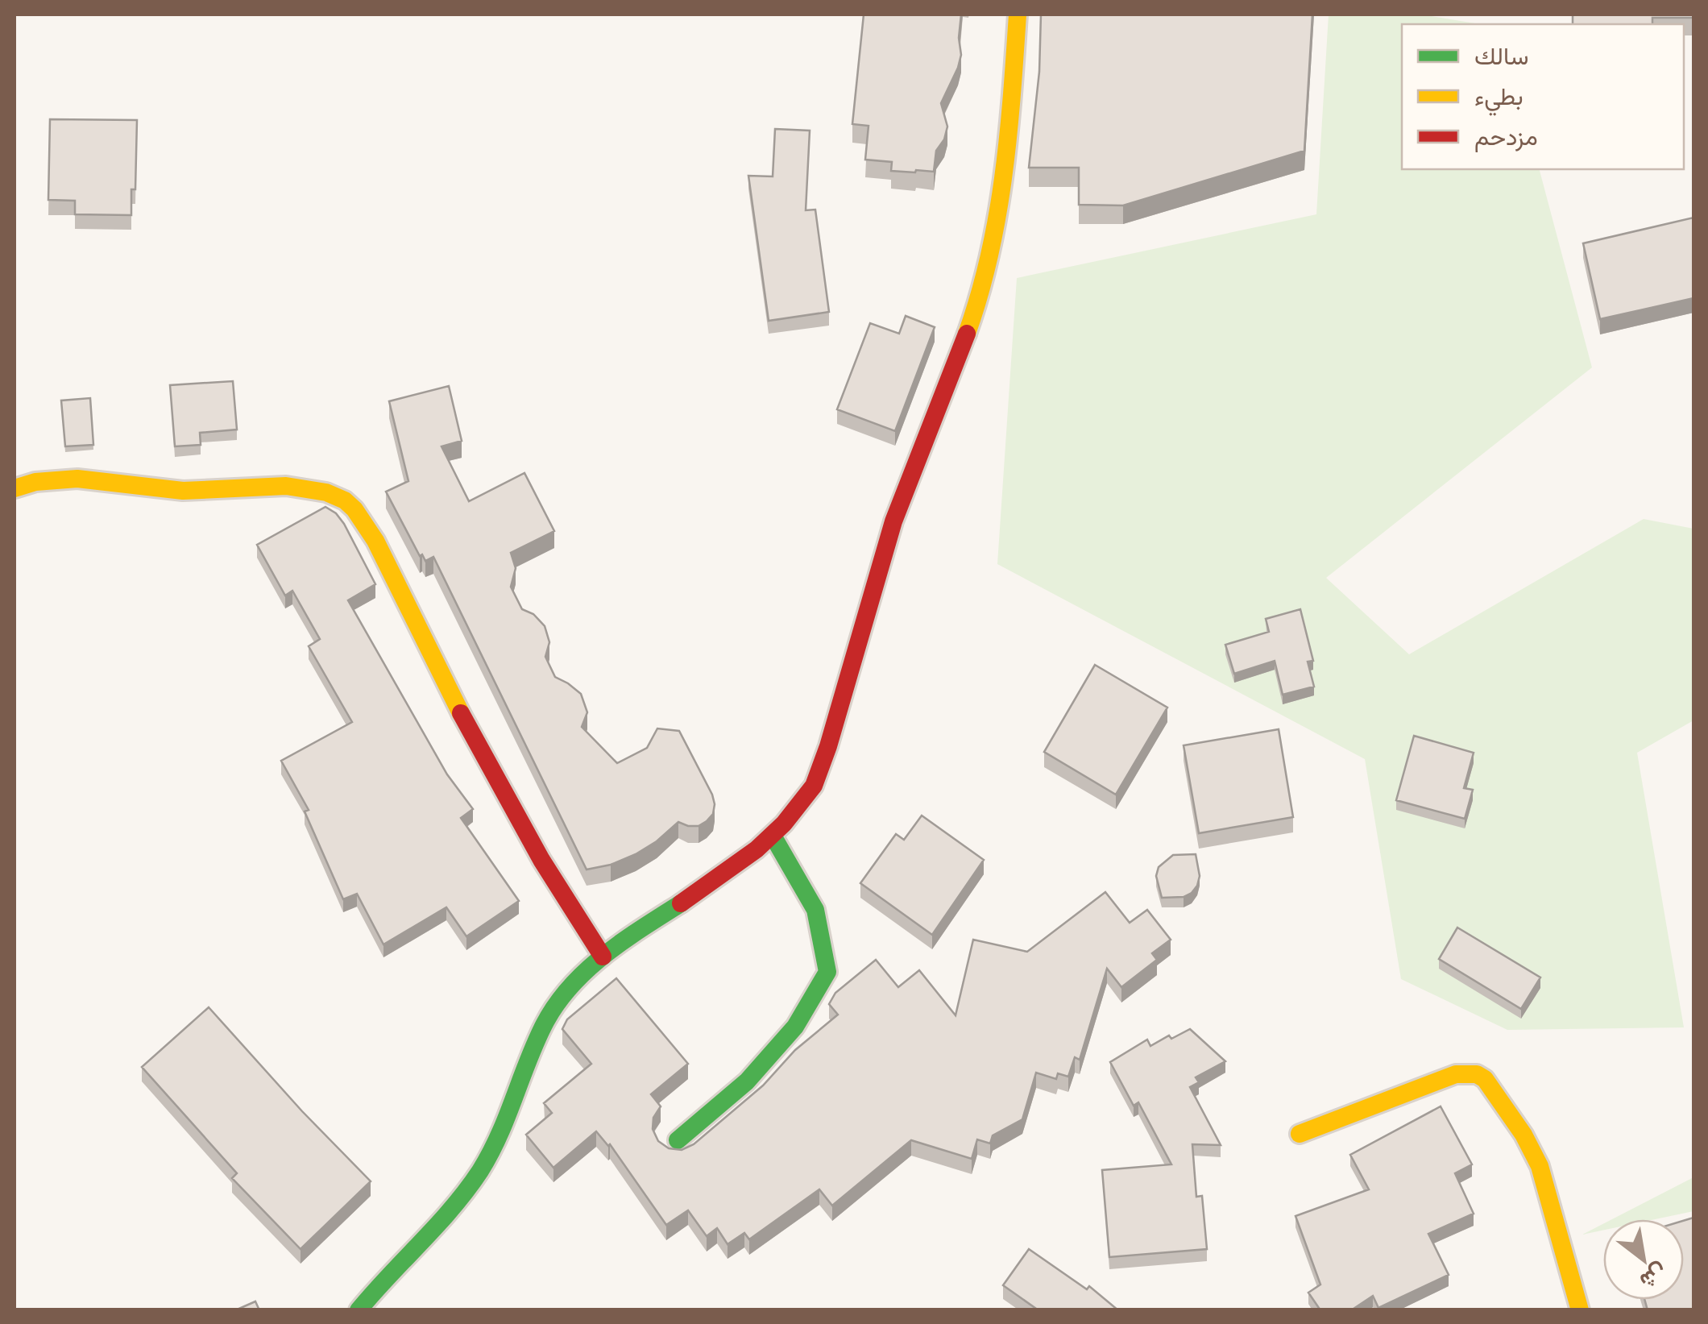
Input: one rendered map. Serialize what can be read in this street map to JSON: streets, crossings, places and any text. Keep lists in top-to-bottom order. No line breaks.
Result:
{"legend":["سالك","بطيء","مزدحم"],"north":"bottom right"}
